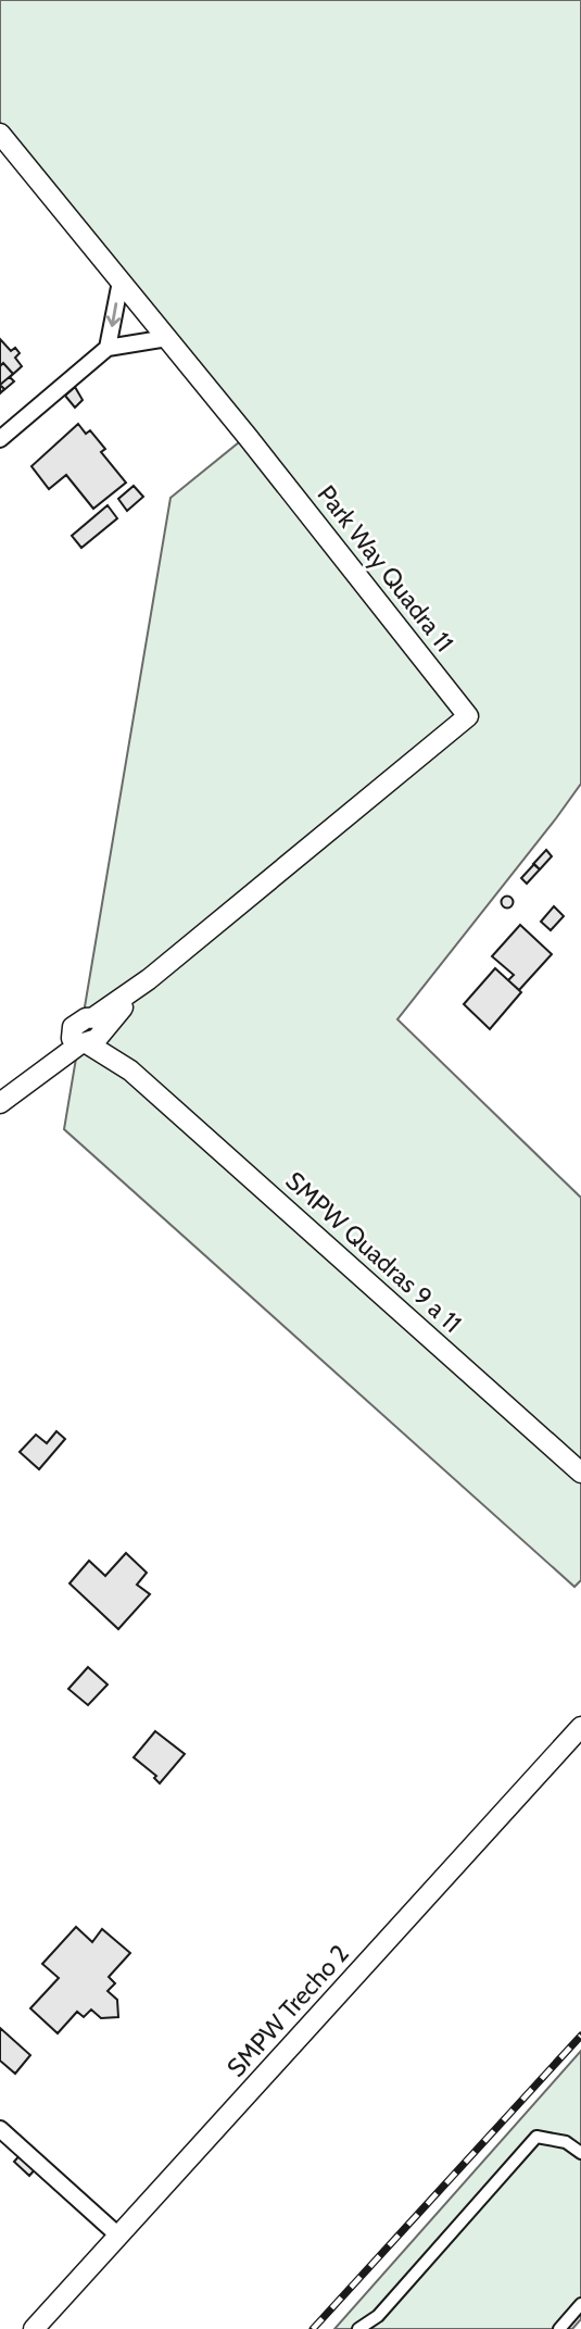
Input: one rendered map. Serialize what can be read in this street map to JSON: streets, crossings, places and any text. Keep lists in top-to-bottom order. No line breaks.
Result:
{"streets":{"street":["Park Way Quadra 11","SMPW Quadras 9 a 11","SMPW Trecho 2"]},"crossings":[["Park Way Quadra 11","SMPW Quadras 9 a 11"]]}
